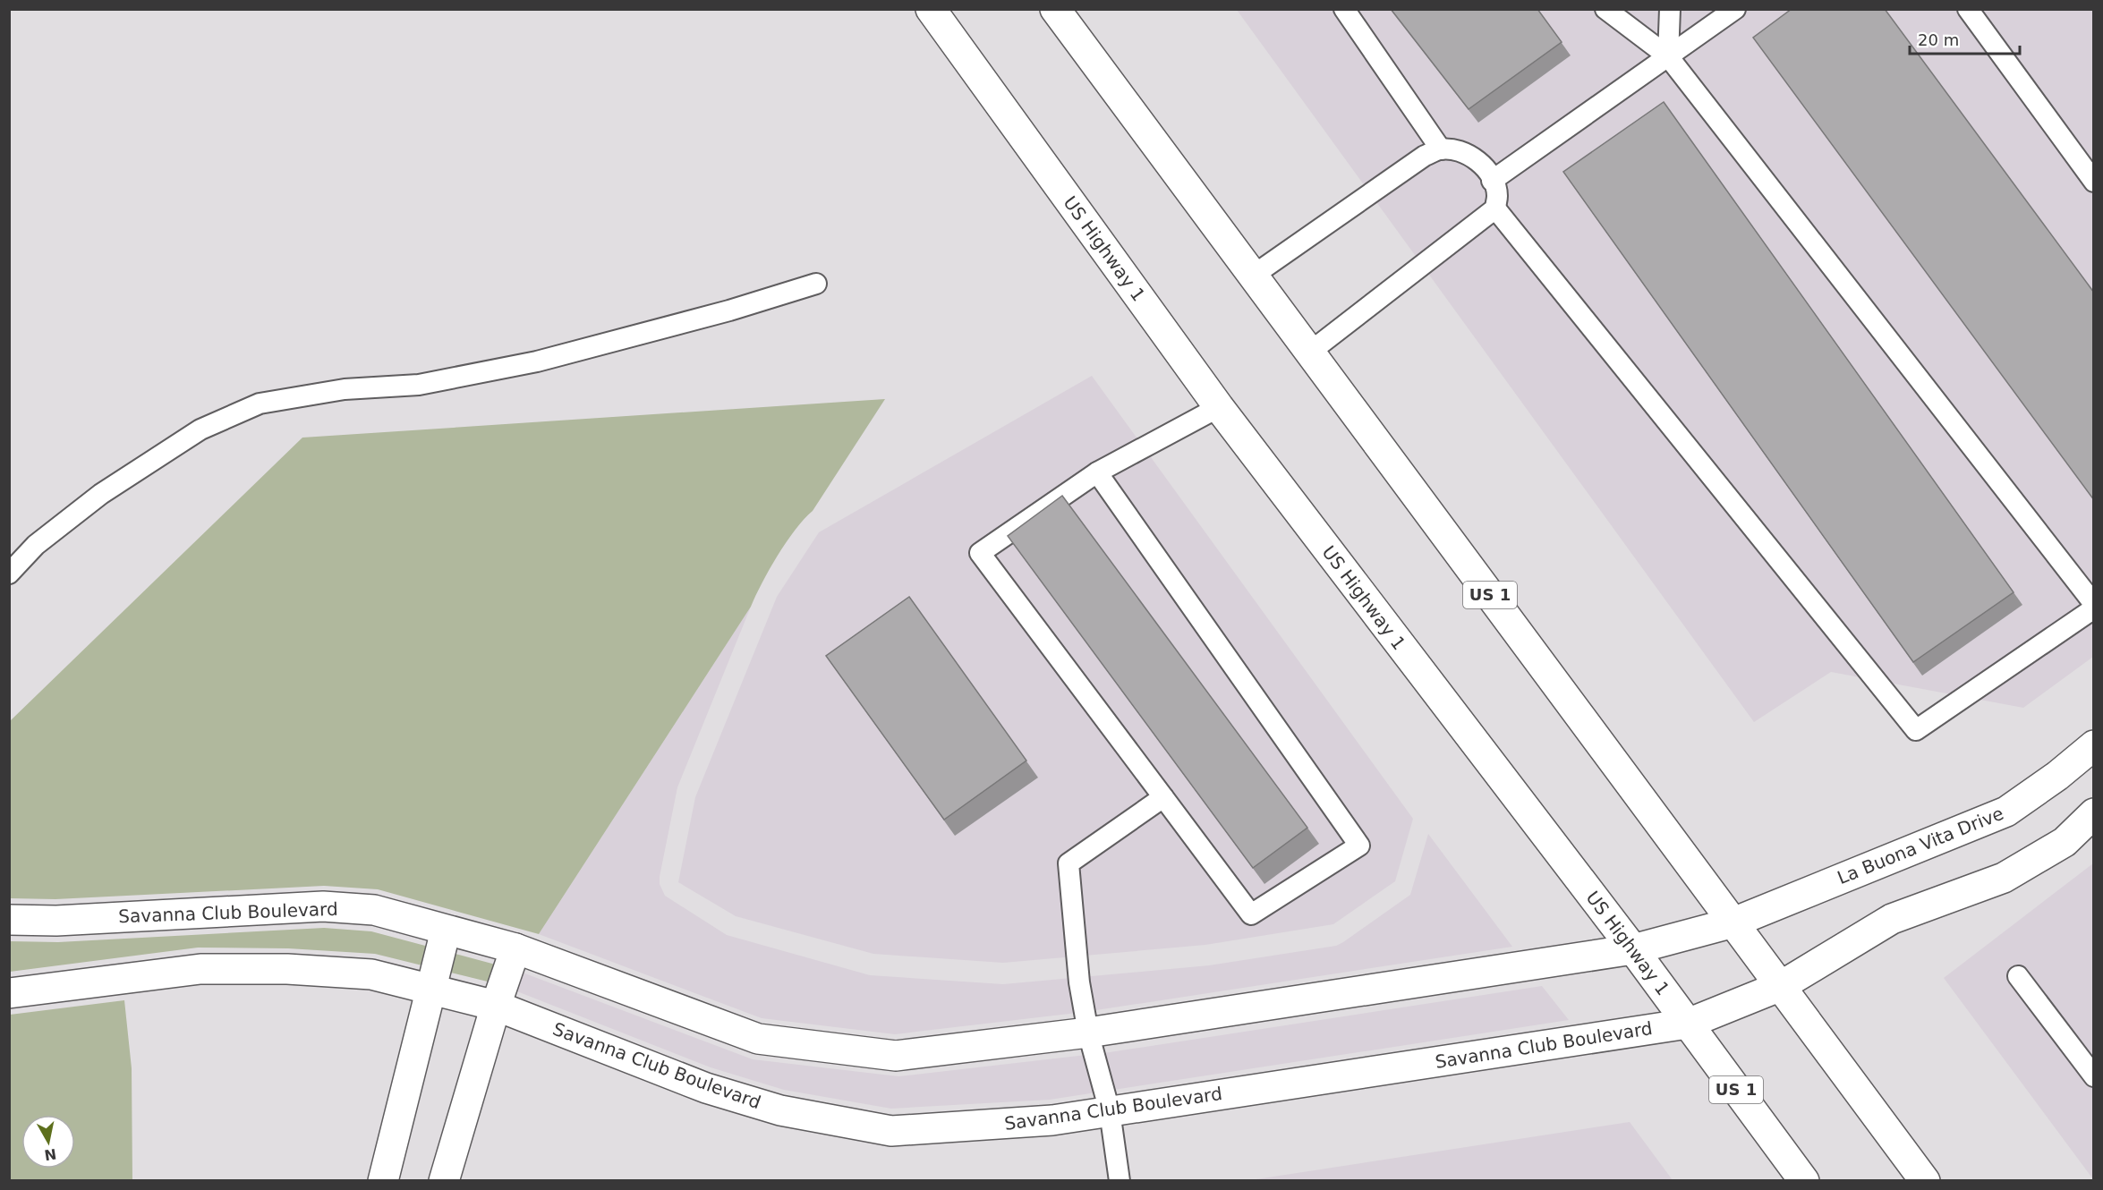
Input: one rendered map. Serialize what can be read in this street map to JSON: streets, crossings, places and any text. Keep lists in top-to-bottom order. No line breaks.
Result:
{"streets":{"street":["US Highway 1","US 1","La Buona Vita Drive","Savanna Club Boulevard"]},"crossings":[["US Highway 1","Savanna Club Boulevard"],["US 1","La Buona Vita Drive"],["US 1","Savanna Club Boulevard"],["La Buona Vita Drive","Savanna Club Boulevard"]],"scale_bar":"20 m","north":"bottom"}
